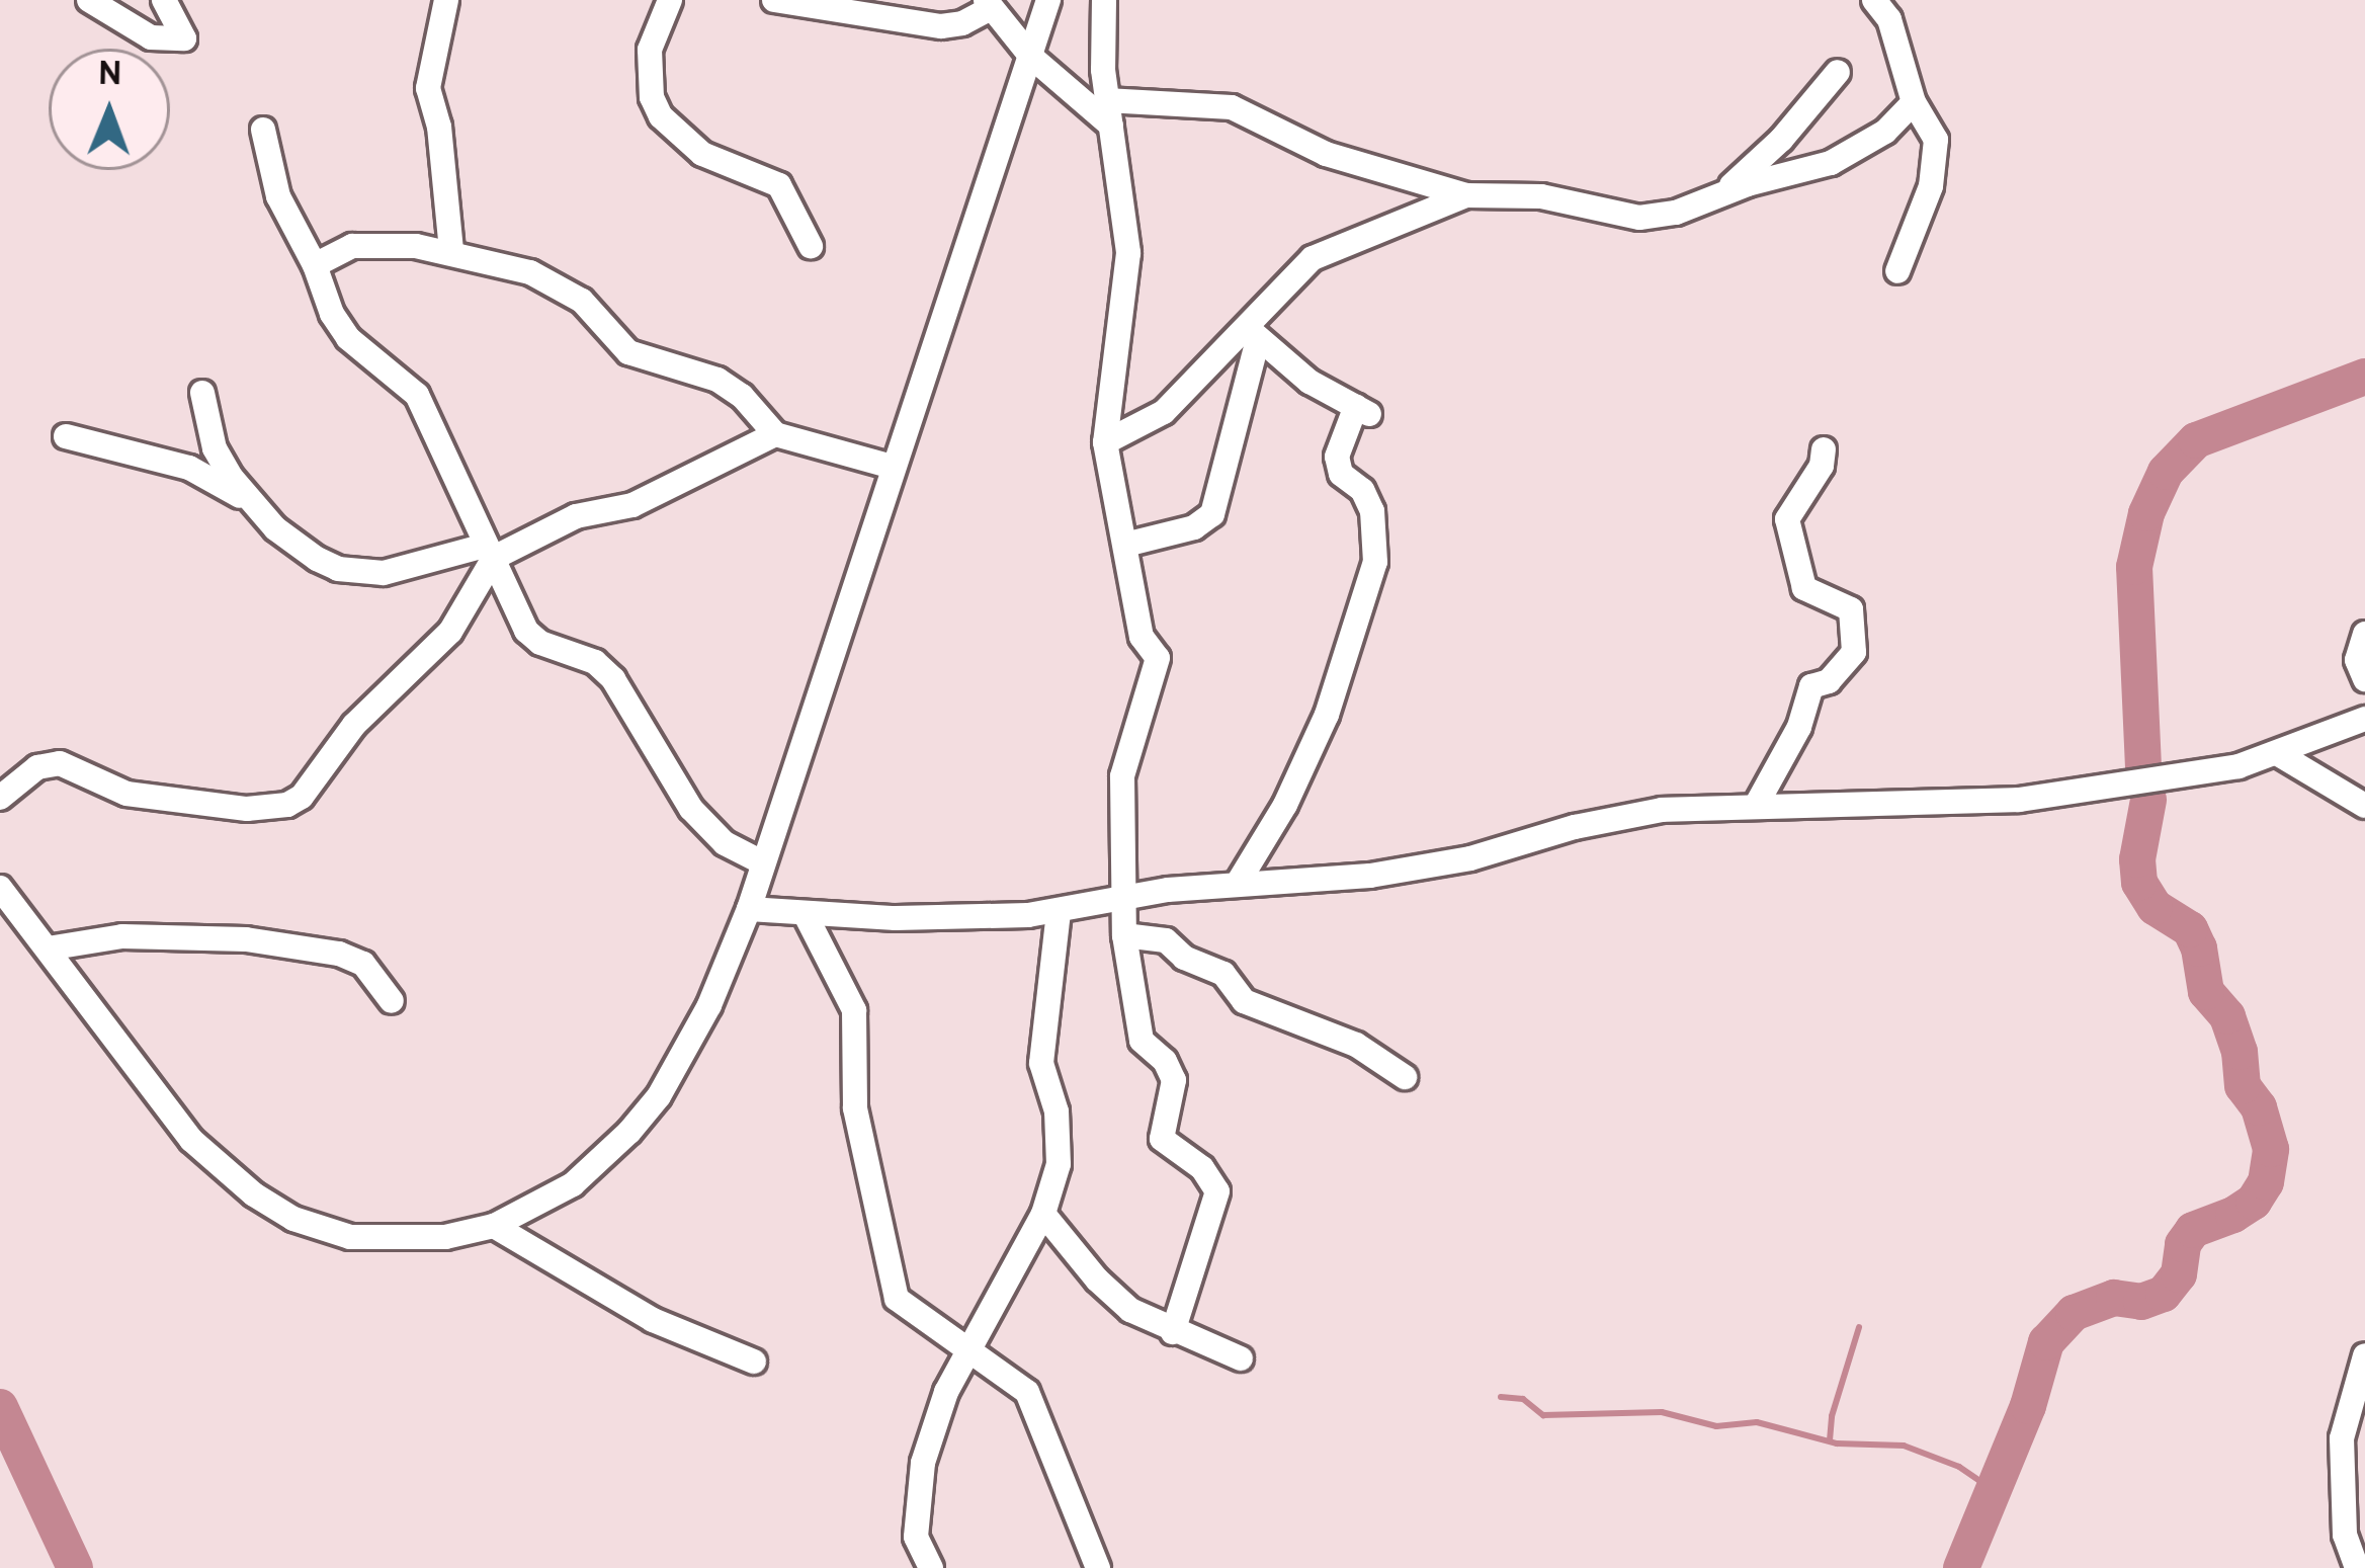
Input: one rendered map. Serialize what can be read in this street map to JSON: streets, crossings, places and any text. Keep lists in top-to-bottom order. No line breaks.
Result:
{"north":"top"}
